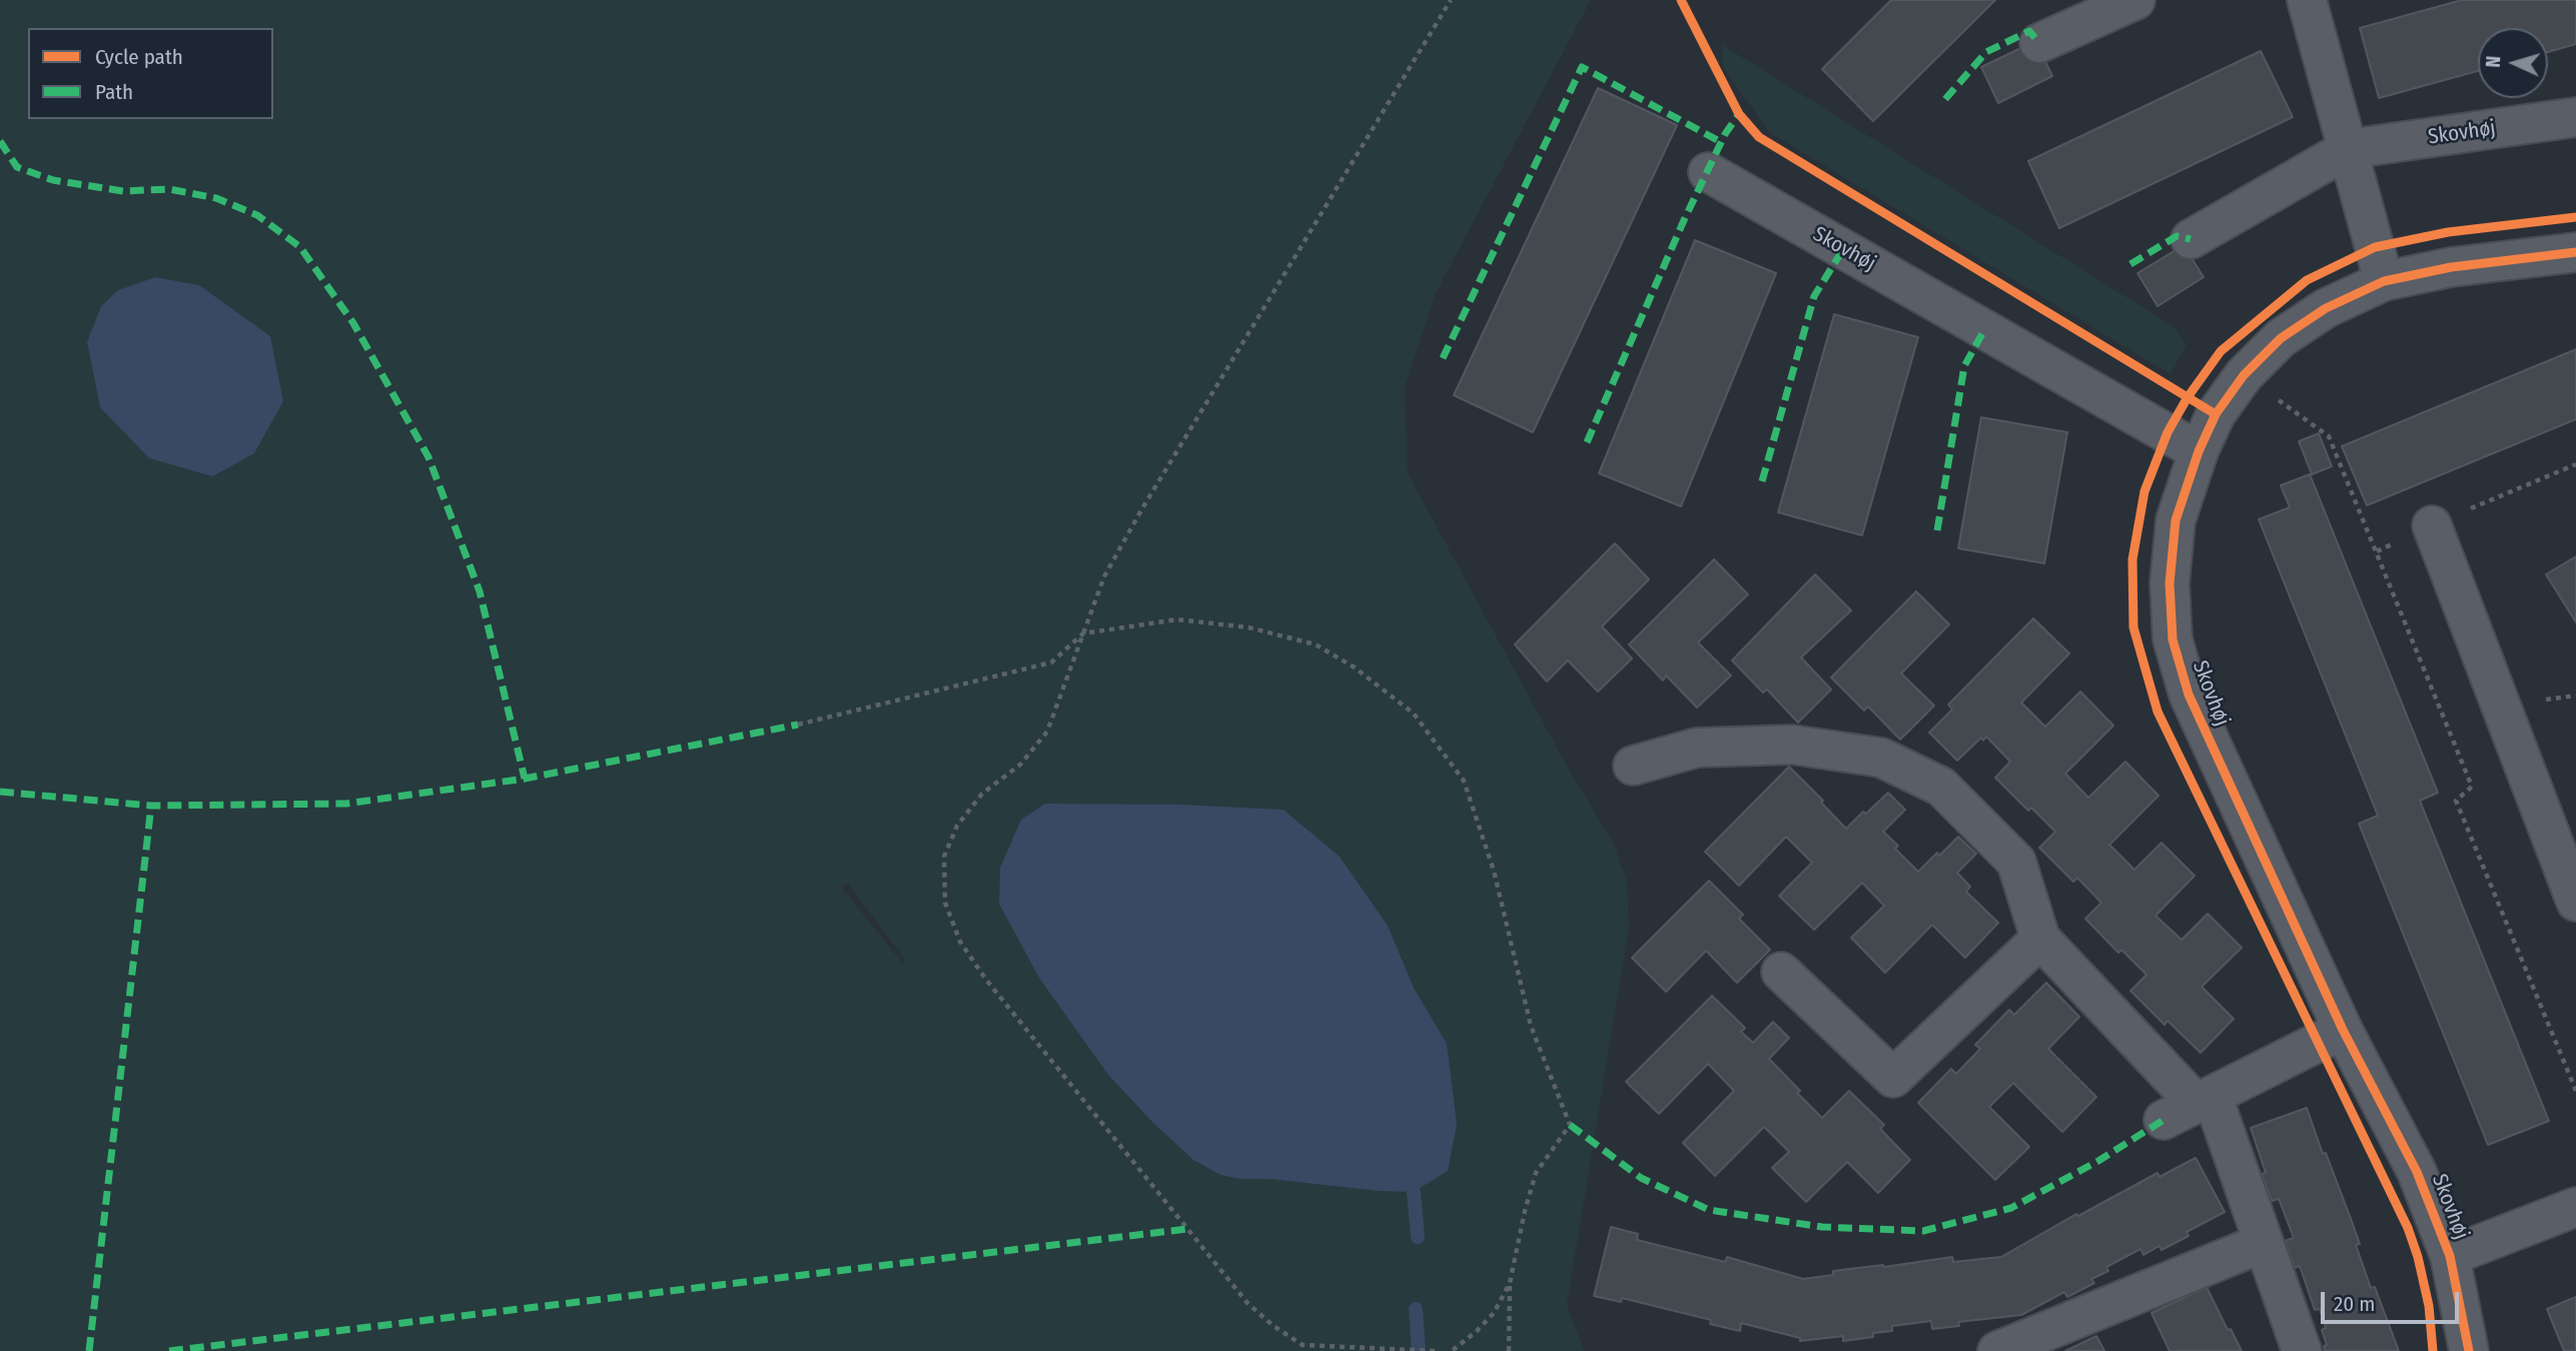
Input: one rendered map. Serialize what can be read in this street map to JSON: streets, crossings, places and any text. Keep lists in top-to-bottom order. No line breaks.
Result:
{"streets":{"street":["Skovhøj"]},"legend":["Cycle path","Path"],"scale_bar":"20 m","north":"left"}
